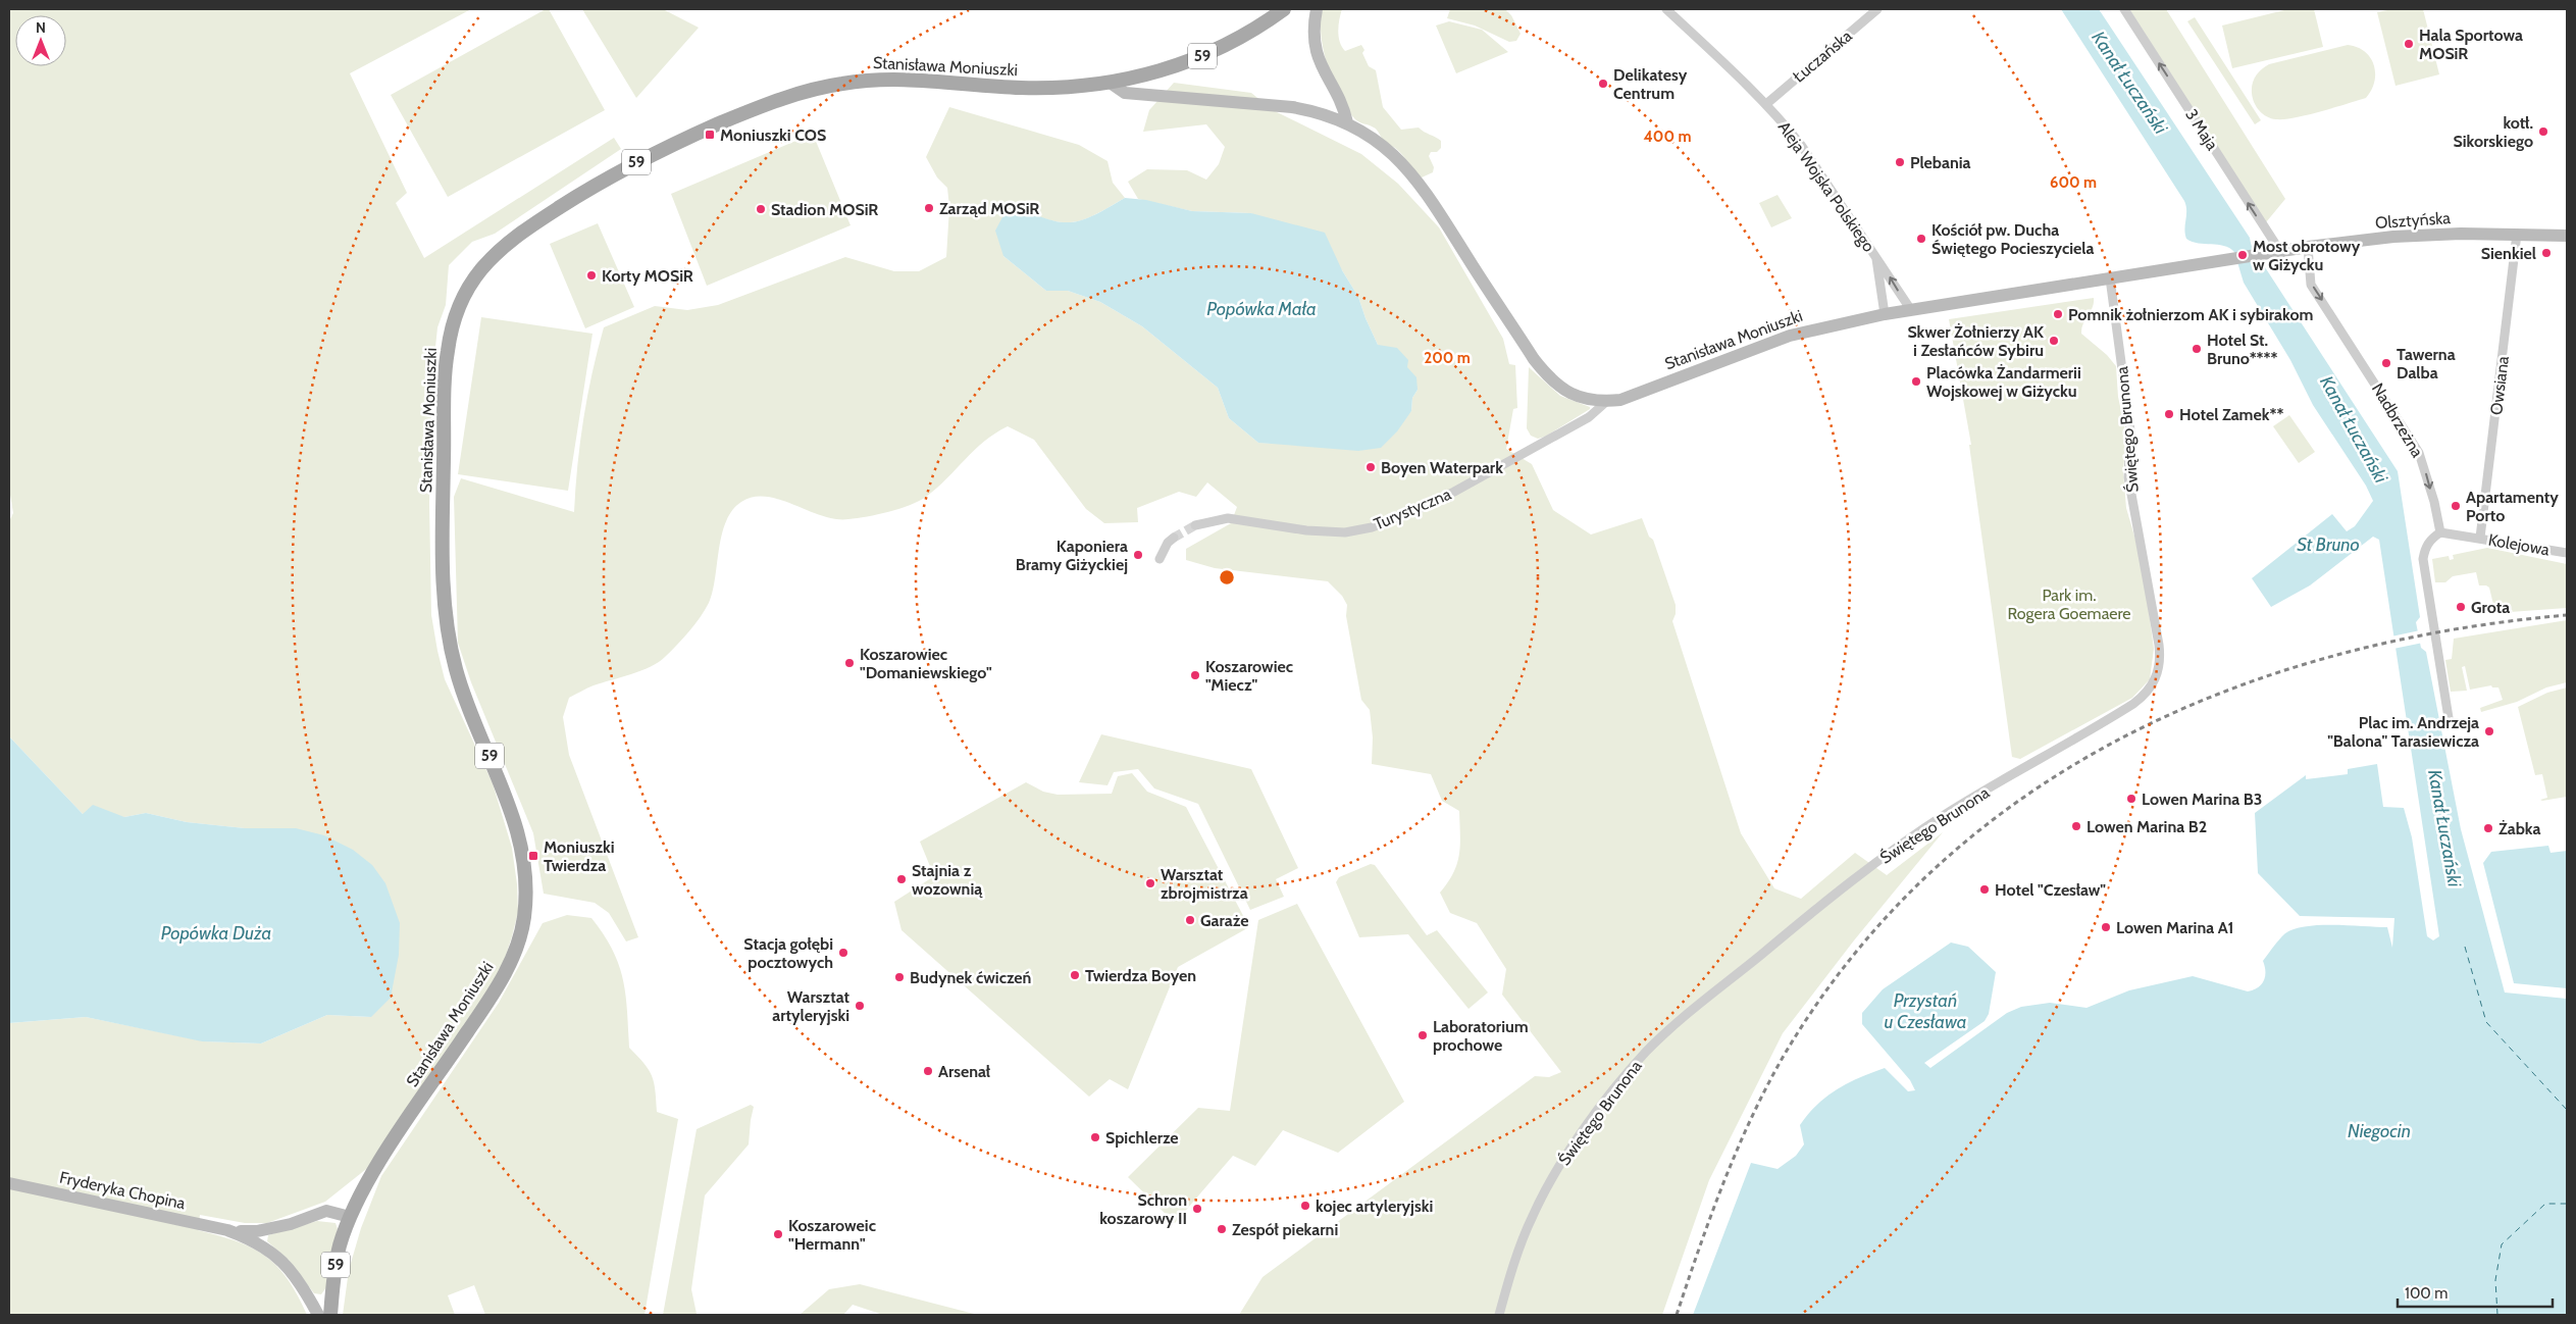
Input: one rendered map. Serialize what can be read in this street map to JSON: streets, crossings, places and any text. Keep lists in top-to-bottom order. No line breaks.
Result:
{"streets":{"main road":["59","Stanisława Moniuszki"],"street":["Łuczańska","3 Maja","Aleja Wojska Polskiego","Olsztyńska","Owsiana","Nadbrzeżna","Świętego Brunona","Turystyczna","Kolejowa","Fryderyka Chopina"]},"crossings":[["59","Stanisława Moniuszki"],["Łuczańska","Aleja Wojska Polskiego"],["Stanisława Moniuszki","Aleja Wojska Polskiego"],["Stanisława Moniuszki","Olsztyńska"],["Stanisława Moniuszki","Świętego Brunona"],["Stanisława Moniuszki","Turystyczna"],["3 Maja","Olsztyńska"],["Olsztyńska","Owsiana"],["Olsztyńska","Nadbrzeżna"],["Owsiana","Kolejowa"],["Nadbrzeżna","Kolejowa"]],"one_way":["3 Maja","Nadbrzeżna"],"water":["Kanał Łuczański","Popówka Mała","St Bruno","Popówka Duża","Przystań u Czesława","Niegocin"],"parks":["Park im. Rogera Goemaere"],"places":{"other":["Hala Sportowa MOSiR","Delikatesy Centrum","kotł. Sikorskiego","Plebania","Zarząd MOSiR","Stadion MOSiR","Kościół pw. Ducha Świętego Pocieszyciela","Sienkiel","Most obrotowy w Giżycku","Korty MOSiR","Pomnik żołnierzom AK i sybirakom","Skwer Żołnierzy AK i Zesłańców Sybiru","Hotel St. Bruno****","Tawerna Dalba","Placówka Żandarmerii Wojskowej w Giżycku","Hotel Zamek**","Boyen Waterpark","Apartamenty Porto","Kaponiera Bramy Giżyckiej","Grota","Koszarowiec \"Domaniewskiego\"","Koszarowiec \"Miecz\"","Plac im. Andrzeja \"Balona\" Tarasiewicza","Lowen Marina B3","Lowen Marina B2","Żabka","Stajnia z wozownią","Warsztat zbrojmistrza","Hotel \"Czesław\"","Garaże","Lowen Marina A1","Stacja gołębi pocztowych","Twierdza Boyen","Budynek ćwiczeń","Warsztat artyleryjski","Laboratorium prochowe","Arsenał","Spichlerze","kojec artyleryjski","Schron koszarowy II","Zespół piekarni","Koszaroweic \"Hermann\""],"transit":["Moniuszki COS","Moniuszki Twierdza"]},"scale_bar":"100 m","north":"top","rings":["400 m","600 m","200 m"]}
